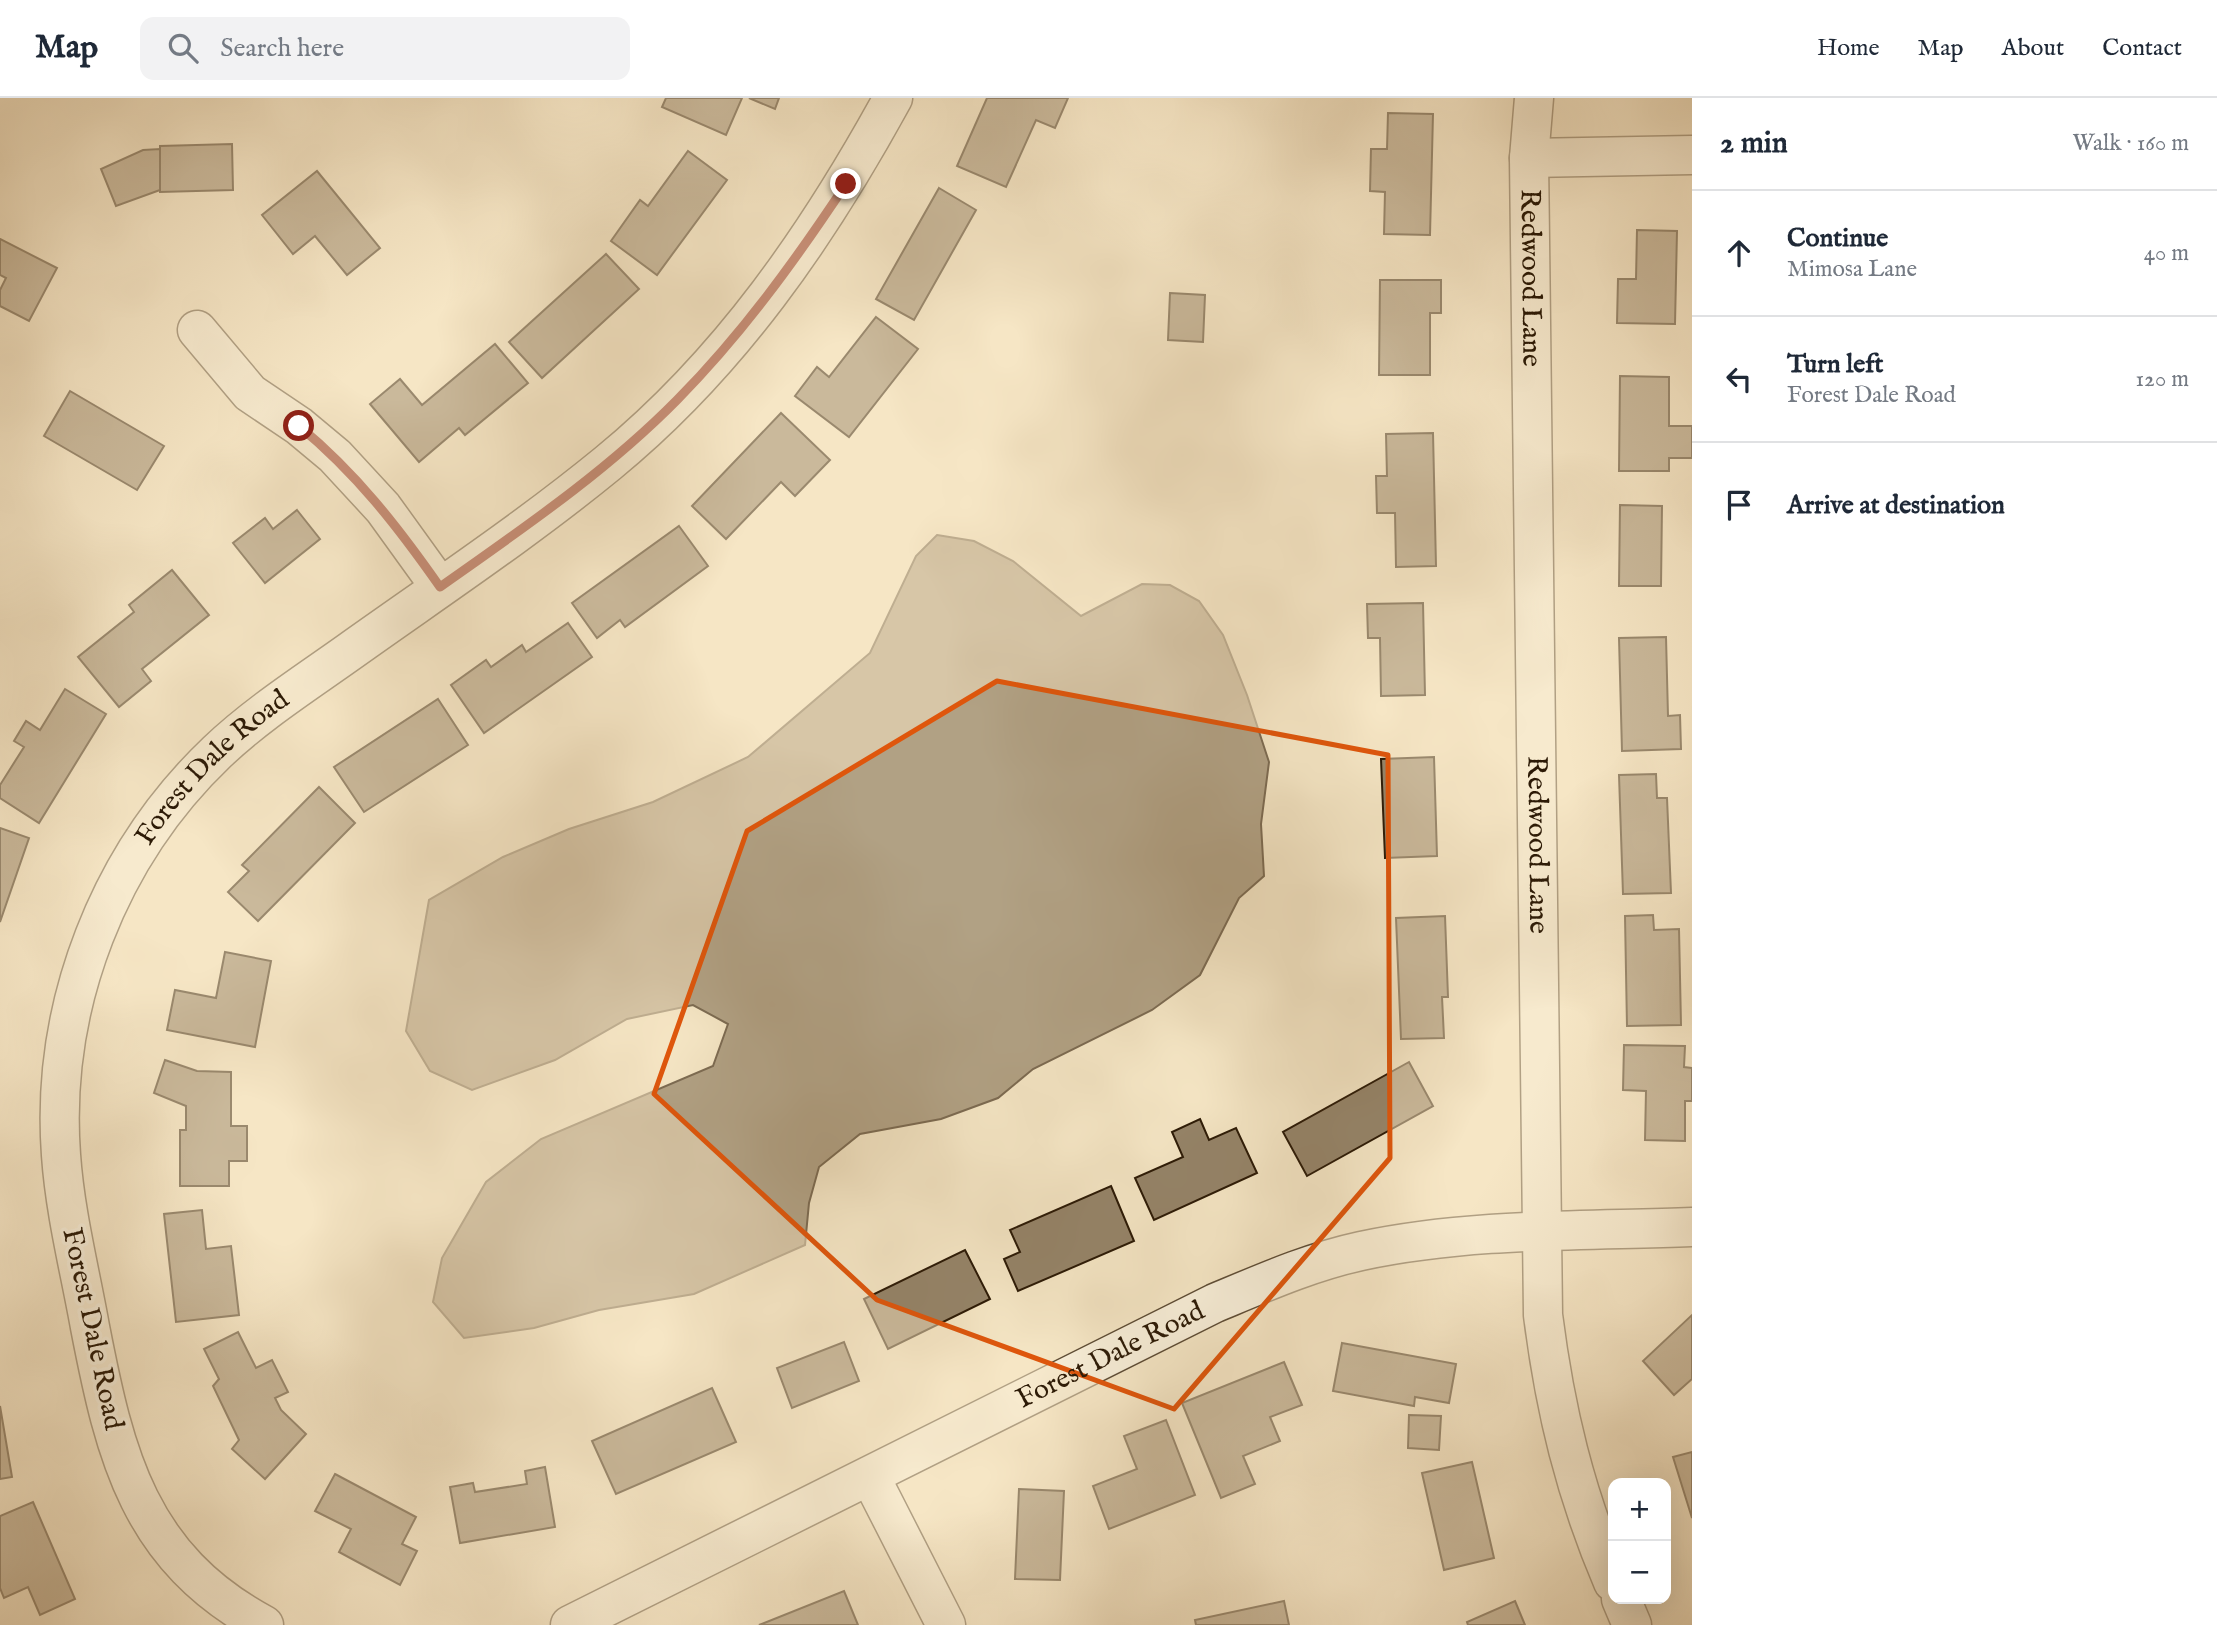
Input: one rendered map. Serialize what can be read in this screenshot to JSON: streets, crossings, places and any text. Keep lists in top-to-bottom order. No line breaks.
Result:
{"streets":{"street":["Redwood Lane","Forest Dale Road"]},"crossings":[["Redwood Lane","Forest Dale Road"]],"page":{"header":"Map","search":"Search here","nav":["Home","Map","About","Contact"],"heading":["2 min","Walk · 160 m"],"list":[["Continue","Mimosa Lane","40 m"],["Turn left","Forest Dale Road","120 m"],"Arrive at destination"],"map_buttons":["+","−"]}}
